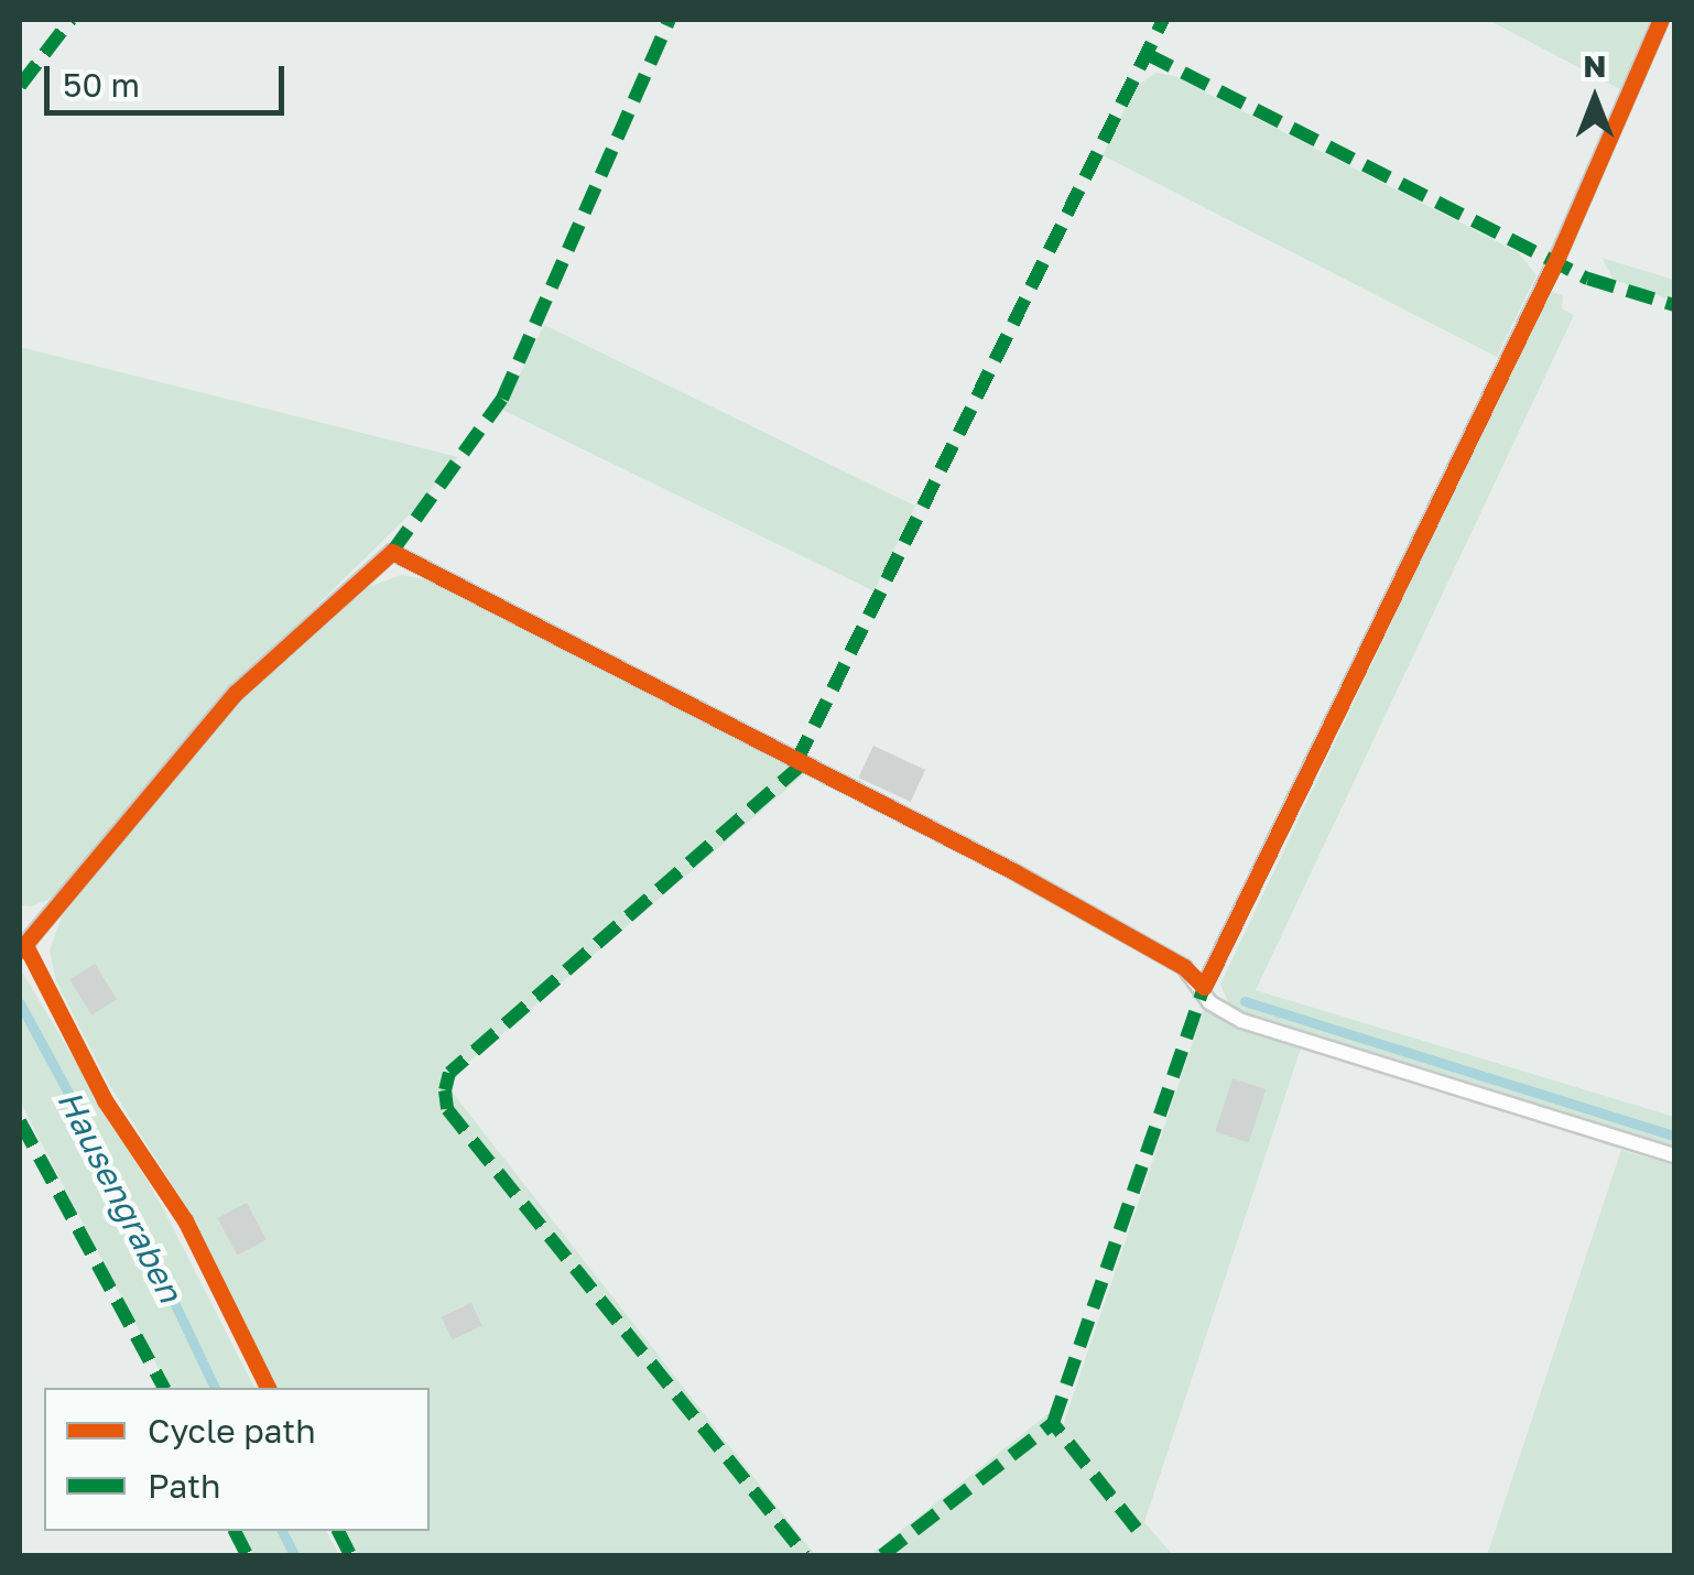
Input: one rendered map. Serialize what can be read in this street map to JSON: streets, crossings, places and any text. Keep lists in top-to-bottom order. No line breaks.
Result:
{"water":["Hausengraben"],"legend":["Cycle path","Path"],"scale_bar":"50 m","north":"top"}
